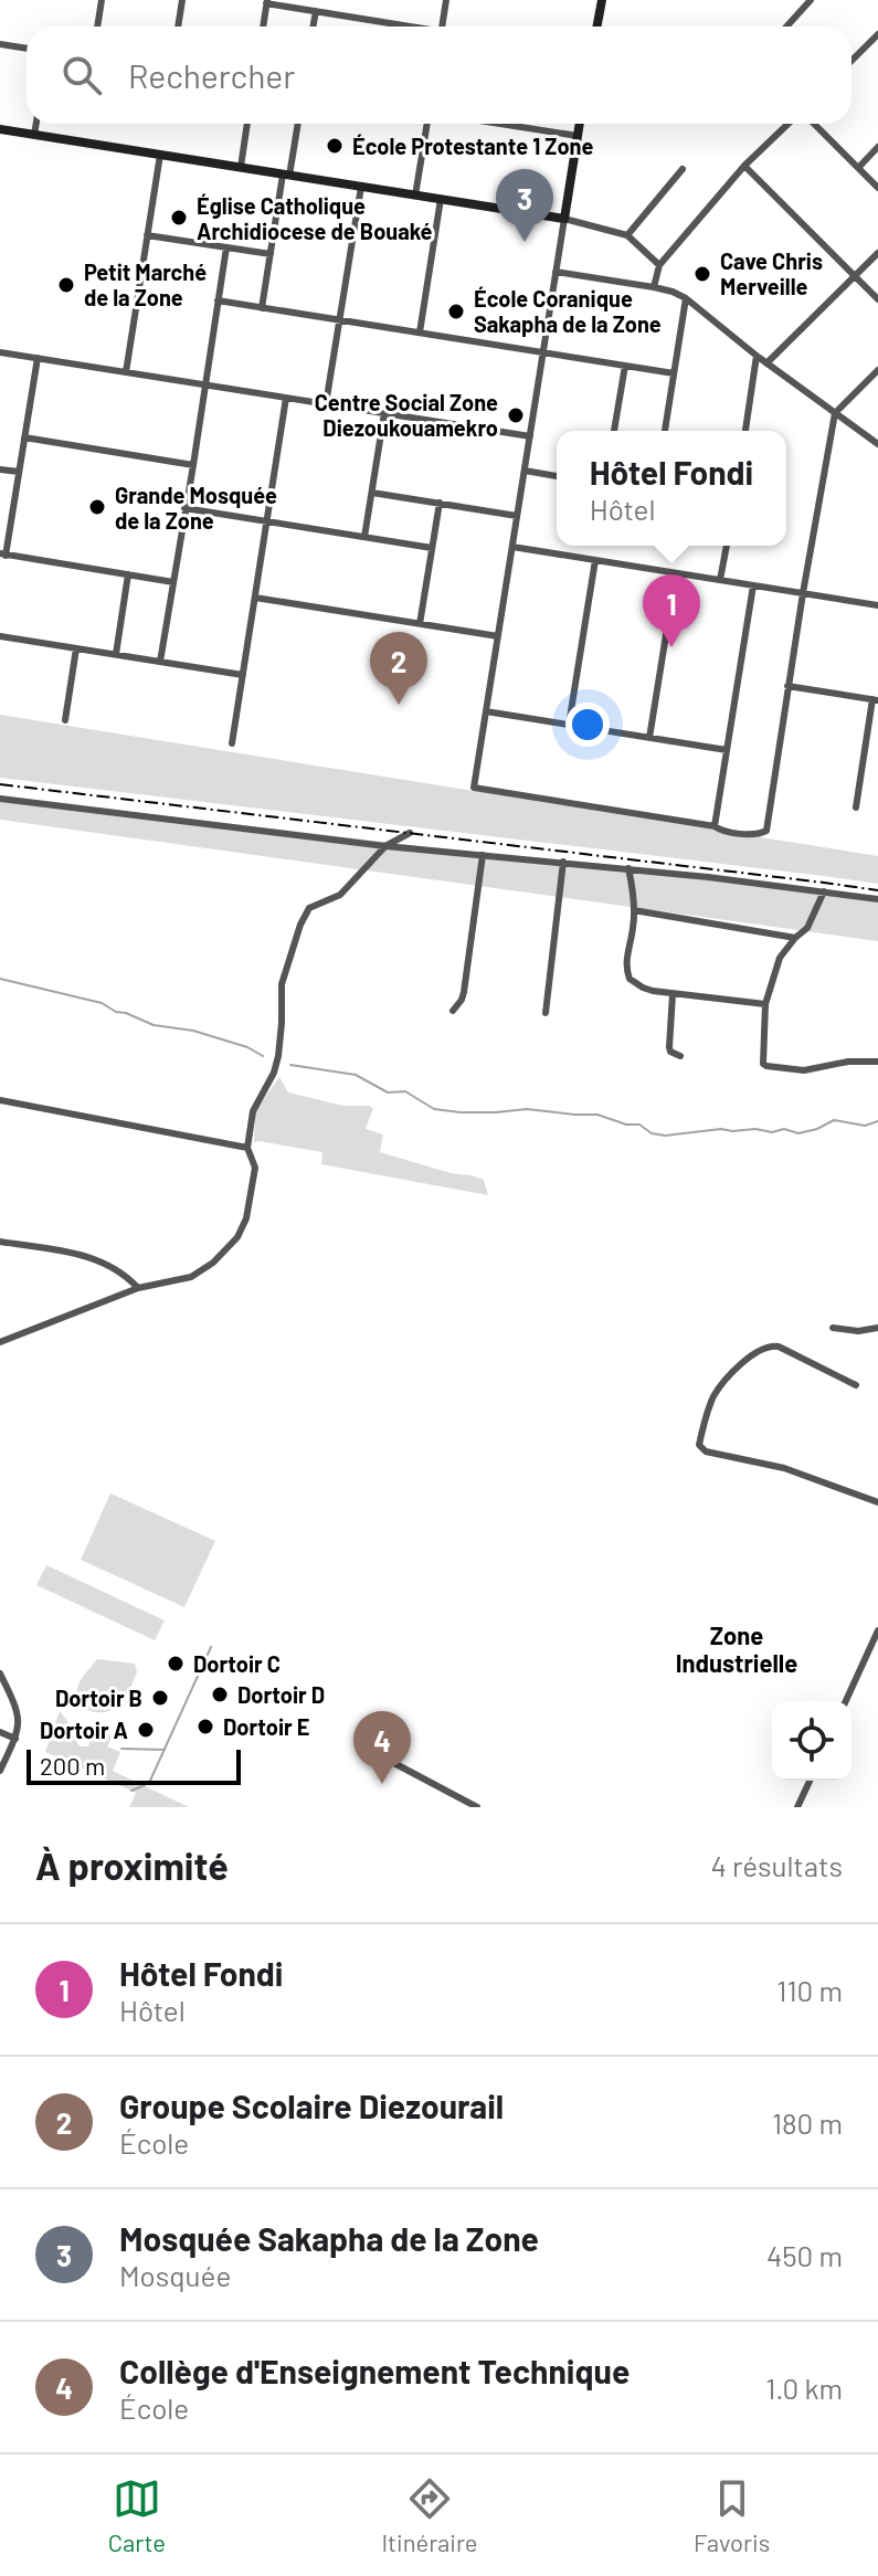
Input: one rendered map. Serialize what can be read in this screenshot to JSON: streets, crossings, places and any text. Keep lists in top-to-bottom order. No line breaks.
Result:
{"districts":["Zone Industrielle"],"places":["École Protestante 1 Zone","Église Catholique Archidiocese de Bouaké","Cave Chris Merveille","Petit Marché de la Zone","École Coranique Sakapha de la Zone","Centre Social Zone Diezoukouamekro","Grande Mosquée de la Zone","Dortoir C","Dortoir D","Dortoir B","Dortoir E","Dortoir A"],"scale_bar":"200 m","page":{"search":"Rechercher","pins":["3","1","2","4"],"popup":["Hôtel Fondi","Hôtel"],"scale":"200 m","heading":["À proximité","4 résultats"],"list":[{"mark":"1","name":"Hôtel Fondi","note":"Hôtel","value":"110 m"},{"mark":"2","name":"Groupe Scolaire Diezourail","note":"École","value":"180 m"},{"mark":"3","name":"Mosquée Sakapha de la Zone","note":"Mosquée","value":"450 m"},{"mark":"4","name":"Collège d'Enseignement Technique","note":"École","value":"1.0 km"}],"nav":["Carte","Itinéraire","Favoris"]}}
